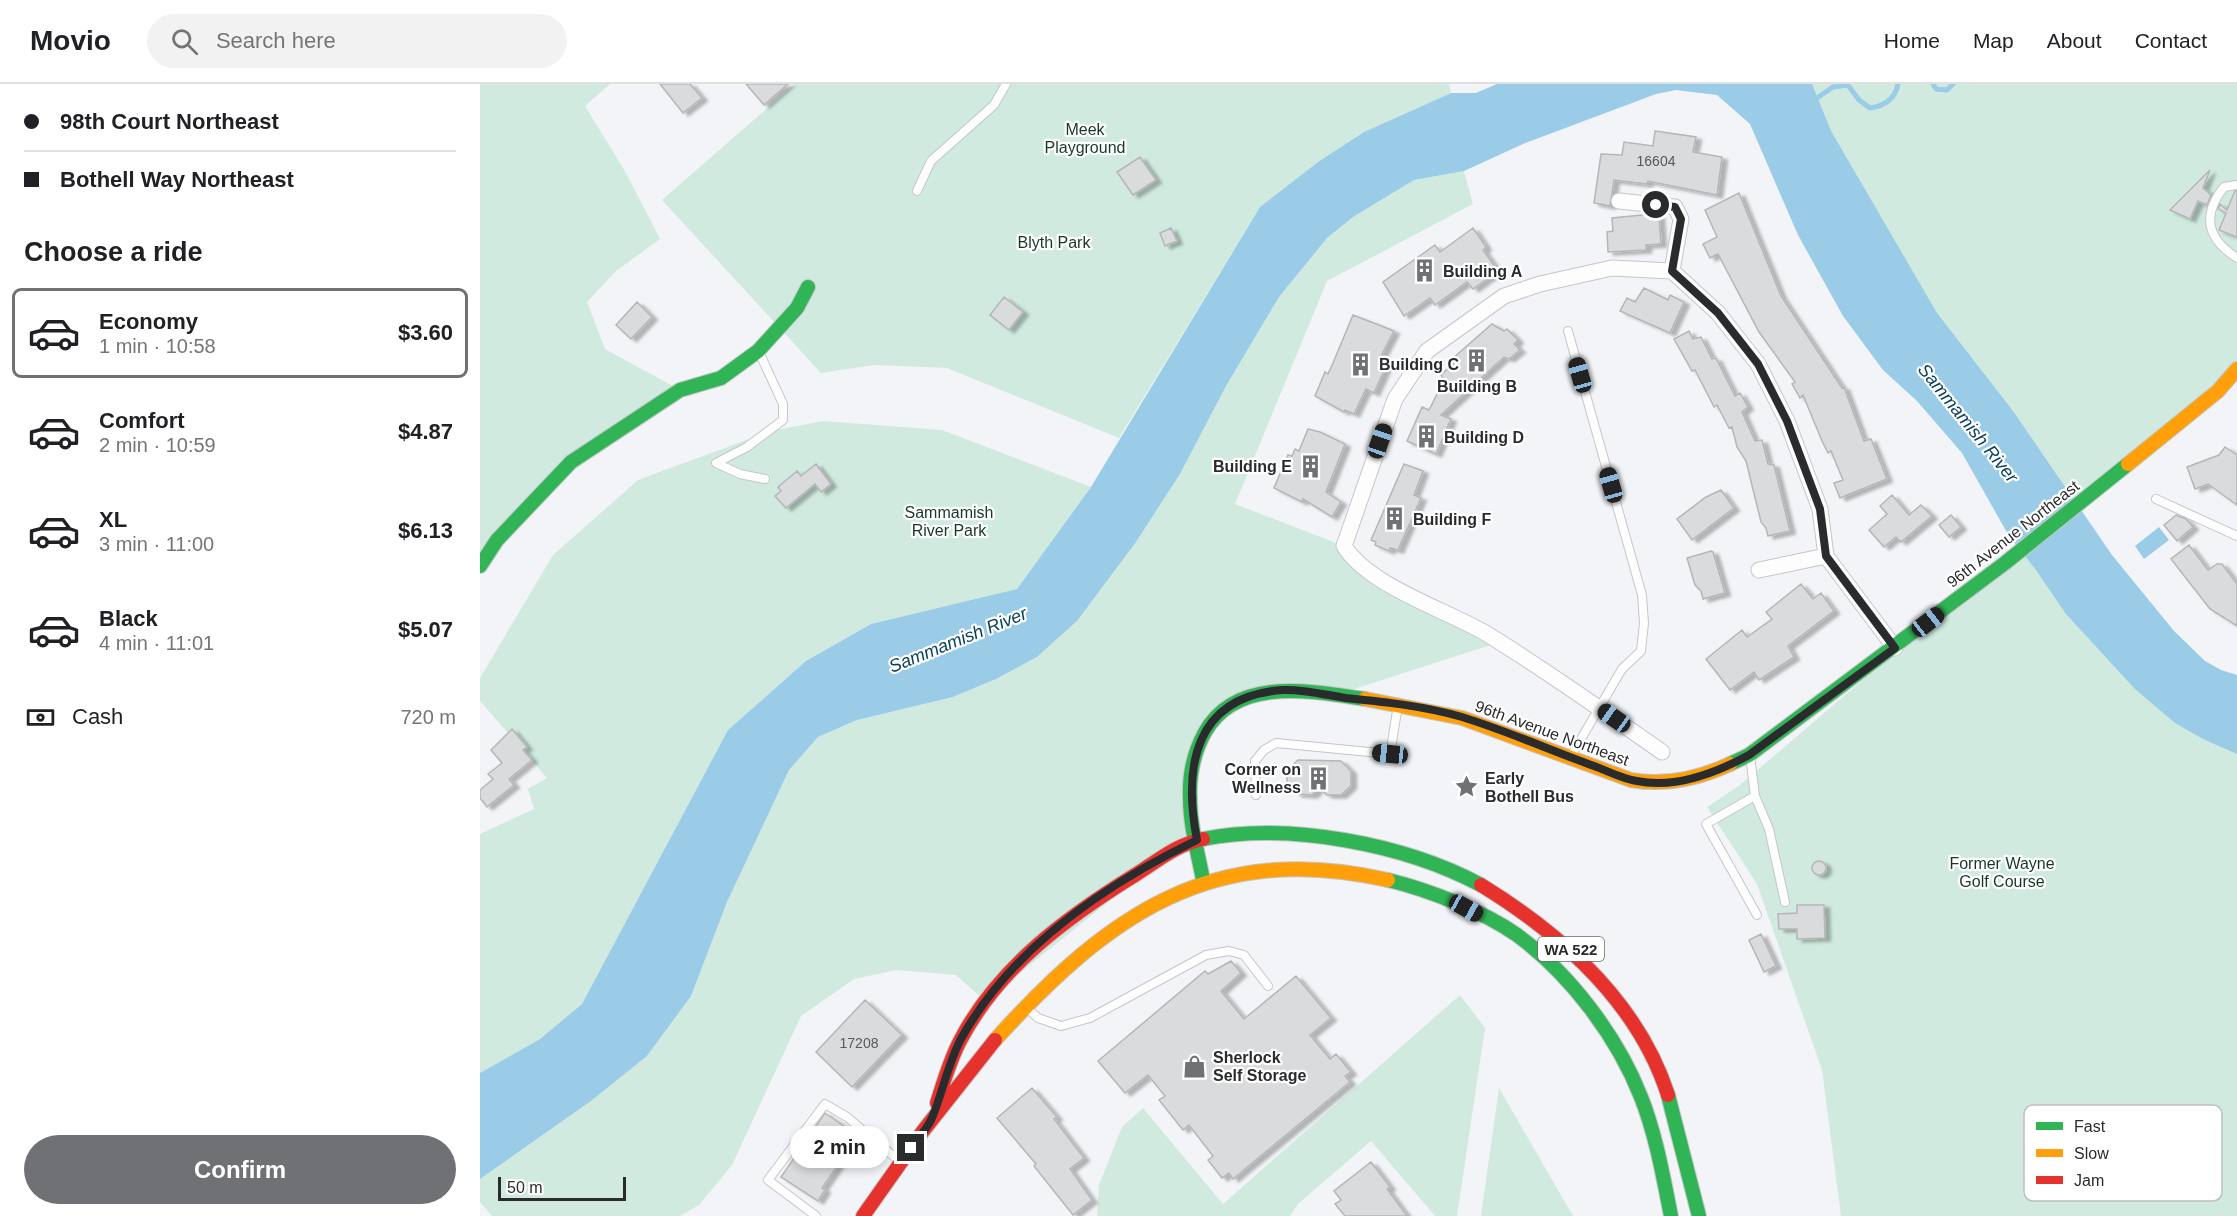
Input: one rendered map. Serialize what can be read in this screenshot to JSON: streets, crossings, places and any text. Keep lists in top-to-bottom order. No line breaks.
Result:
{"streets":{"main road":["96th Avenue Northeast","WA 522"]},"crossings":[["96th Avenue Northeast","WA 522"]],"water":["Sammamish River"],"parks":["Meek Playground","Blyth Park","Sammamish River Park","Former Wayne Golf Course"],"places":{"building":["Building A","Building B","Building C","Building D","Building E","Building F","Corner on Wellness"],"place":["Early Bothell Bus"],"shop":["Sherlock Self Storage"]},"house_numbers":["16604","17208"],"legend":["Fast","Slow","Jam"],"scale_bar":"50 m","page":{"header":"Movio","search":"Search here","nav":["Home","Map","About","Contact"],"banner":["98th Court Northeast","Bothell Way Northeast"],"heading":"Choose a ride","list":[{"name":"Economy","note":"1 min · 10:58","value":"$3.60"},{"name":"Comfort","note":"2 min · 10:59","value":"$4.87"},{"name":"XL","note":"3 min · 11:00","value":"$6.13"},{"name":"Black","note":"4 min · 11:01","value":"$5.07"}],"pay":["Cash","720 m"],"buttons":"Confirm","bubble":"2 min","scale":"50 m"}}
